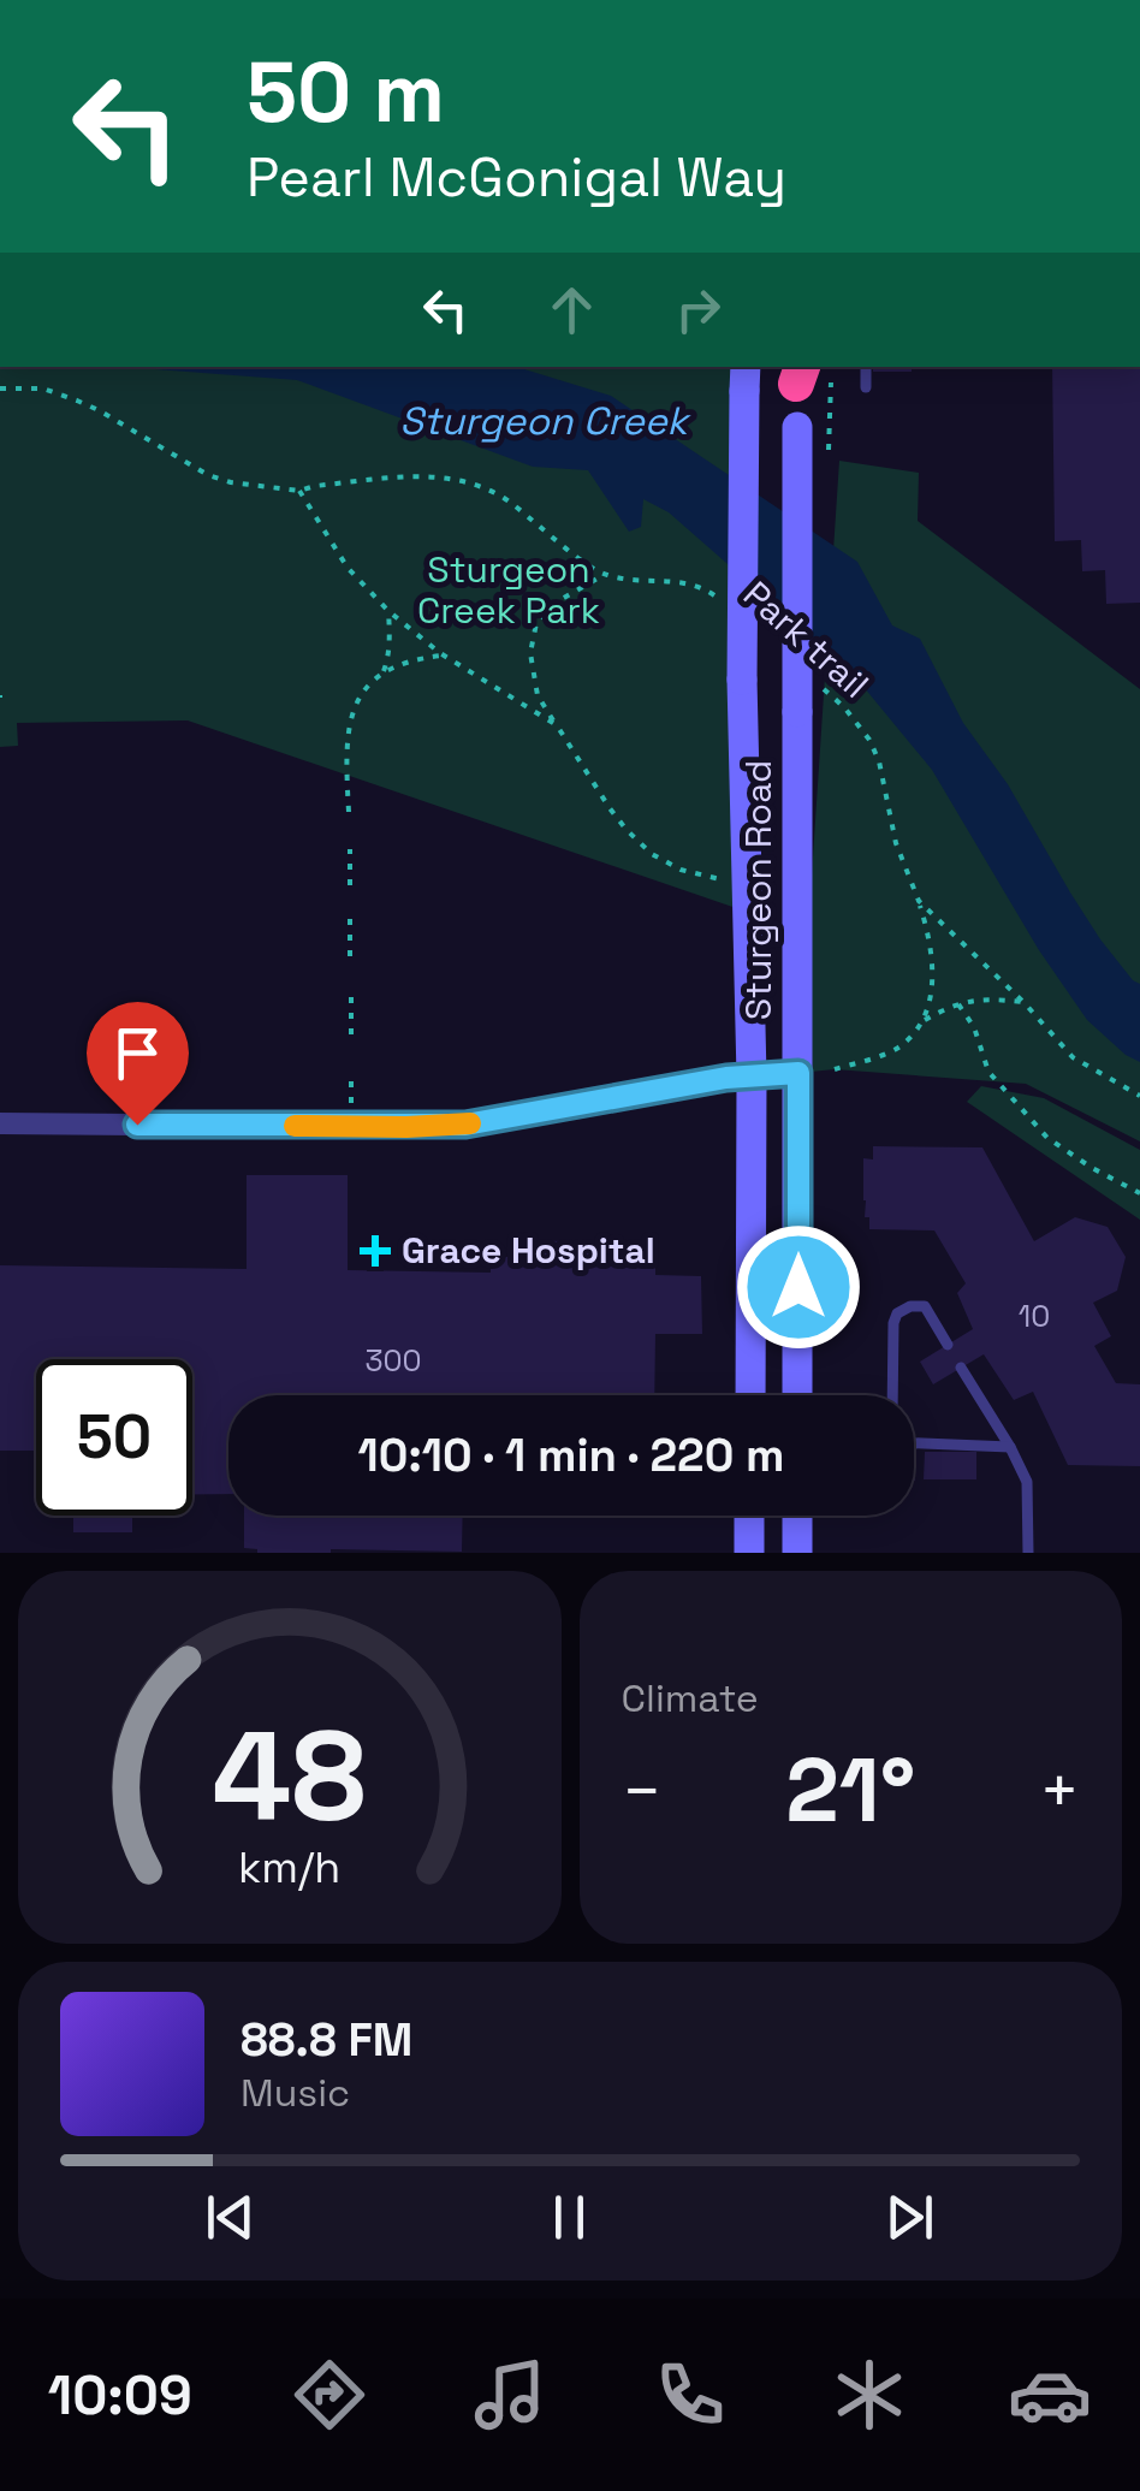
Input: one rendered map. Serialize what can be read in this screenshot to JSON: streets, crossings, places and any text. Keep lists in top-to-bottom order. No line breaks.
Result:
{"streets":{"main road":["Sturgeon Road"],"path":["Park trail"]},"water":["Sturgeon Creek"],"parks":["Sturgeon Creek Park"],"places":{"health":["Grace Hospital"]},"house_numbers":["10","300"],"page":{"turn":["50 m","Pearl McGonigal Way"],"limit":"50","trip":"10:10 · 1 min · 220 m","tile":"Climate","heat":["−","21°","+"],"song":["88.8 FM","Music"],"tabs":"10:09","gauge":["48","km/h"]}}
